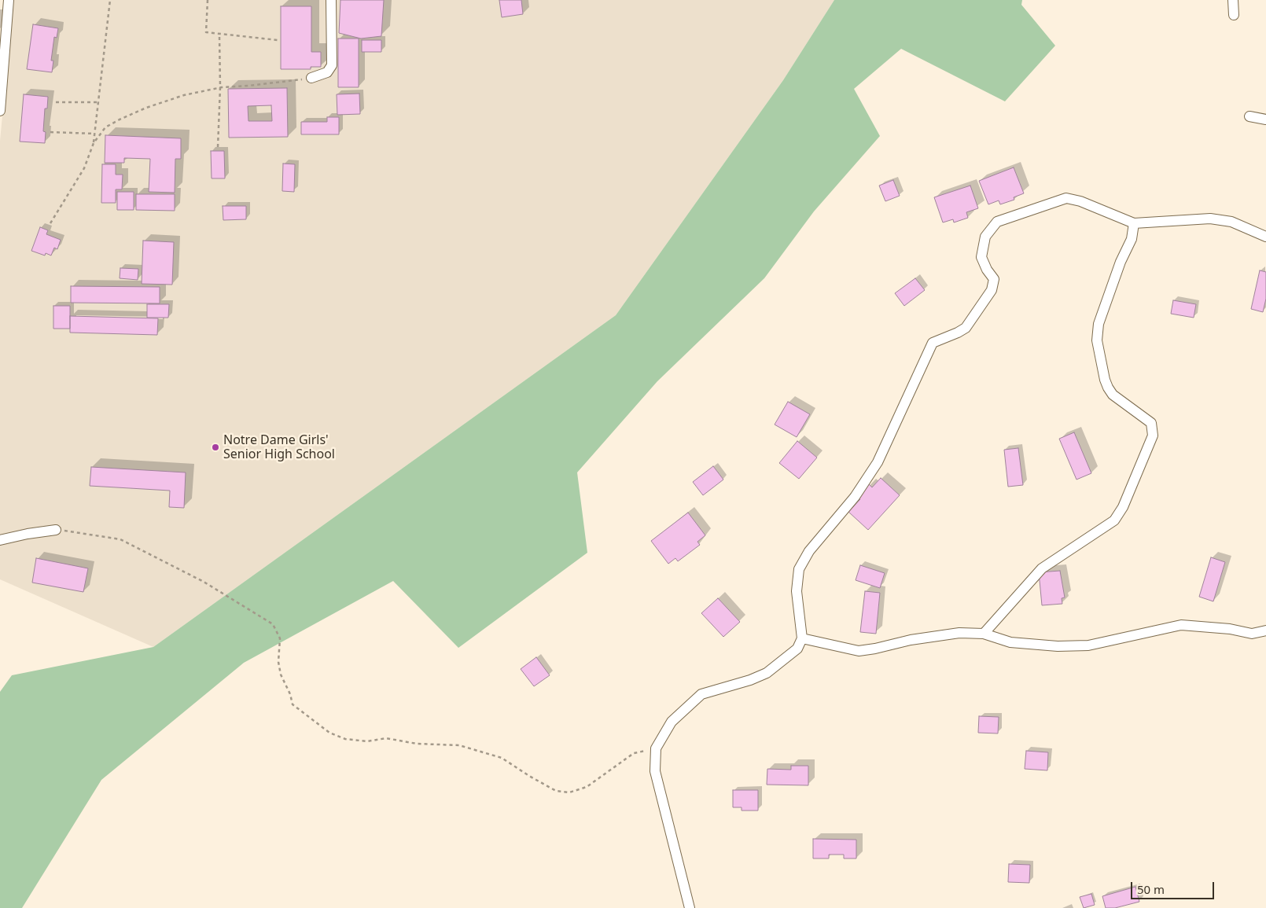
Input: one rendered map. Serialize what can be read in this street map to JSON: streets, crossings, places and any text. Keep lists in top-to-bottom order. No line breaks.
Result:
{"places":["Notre Dame Girls' Senior High School"],"scale_bar":"50 m"}
